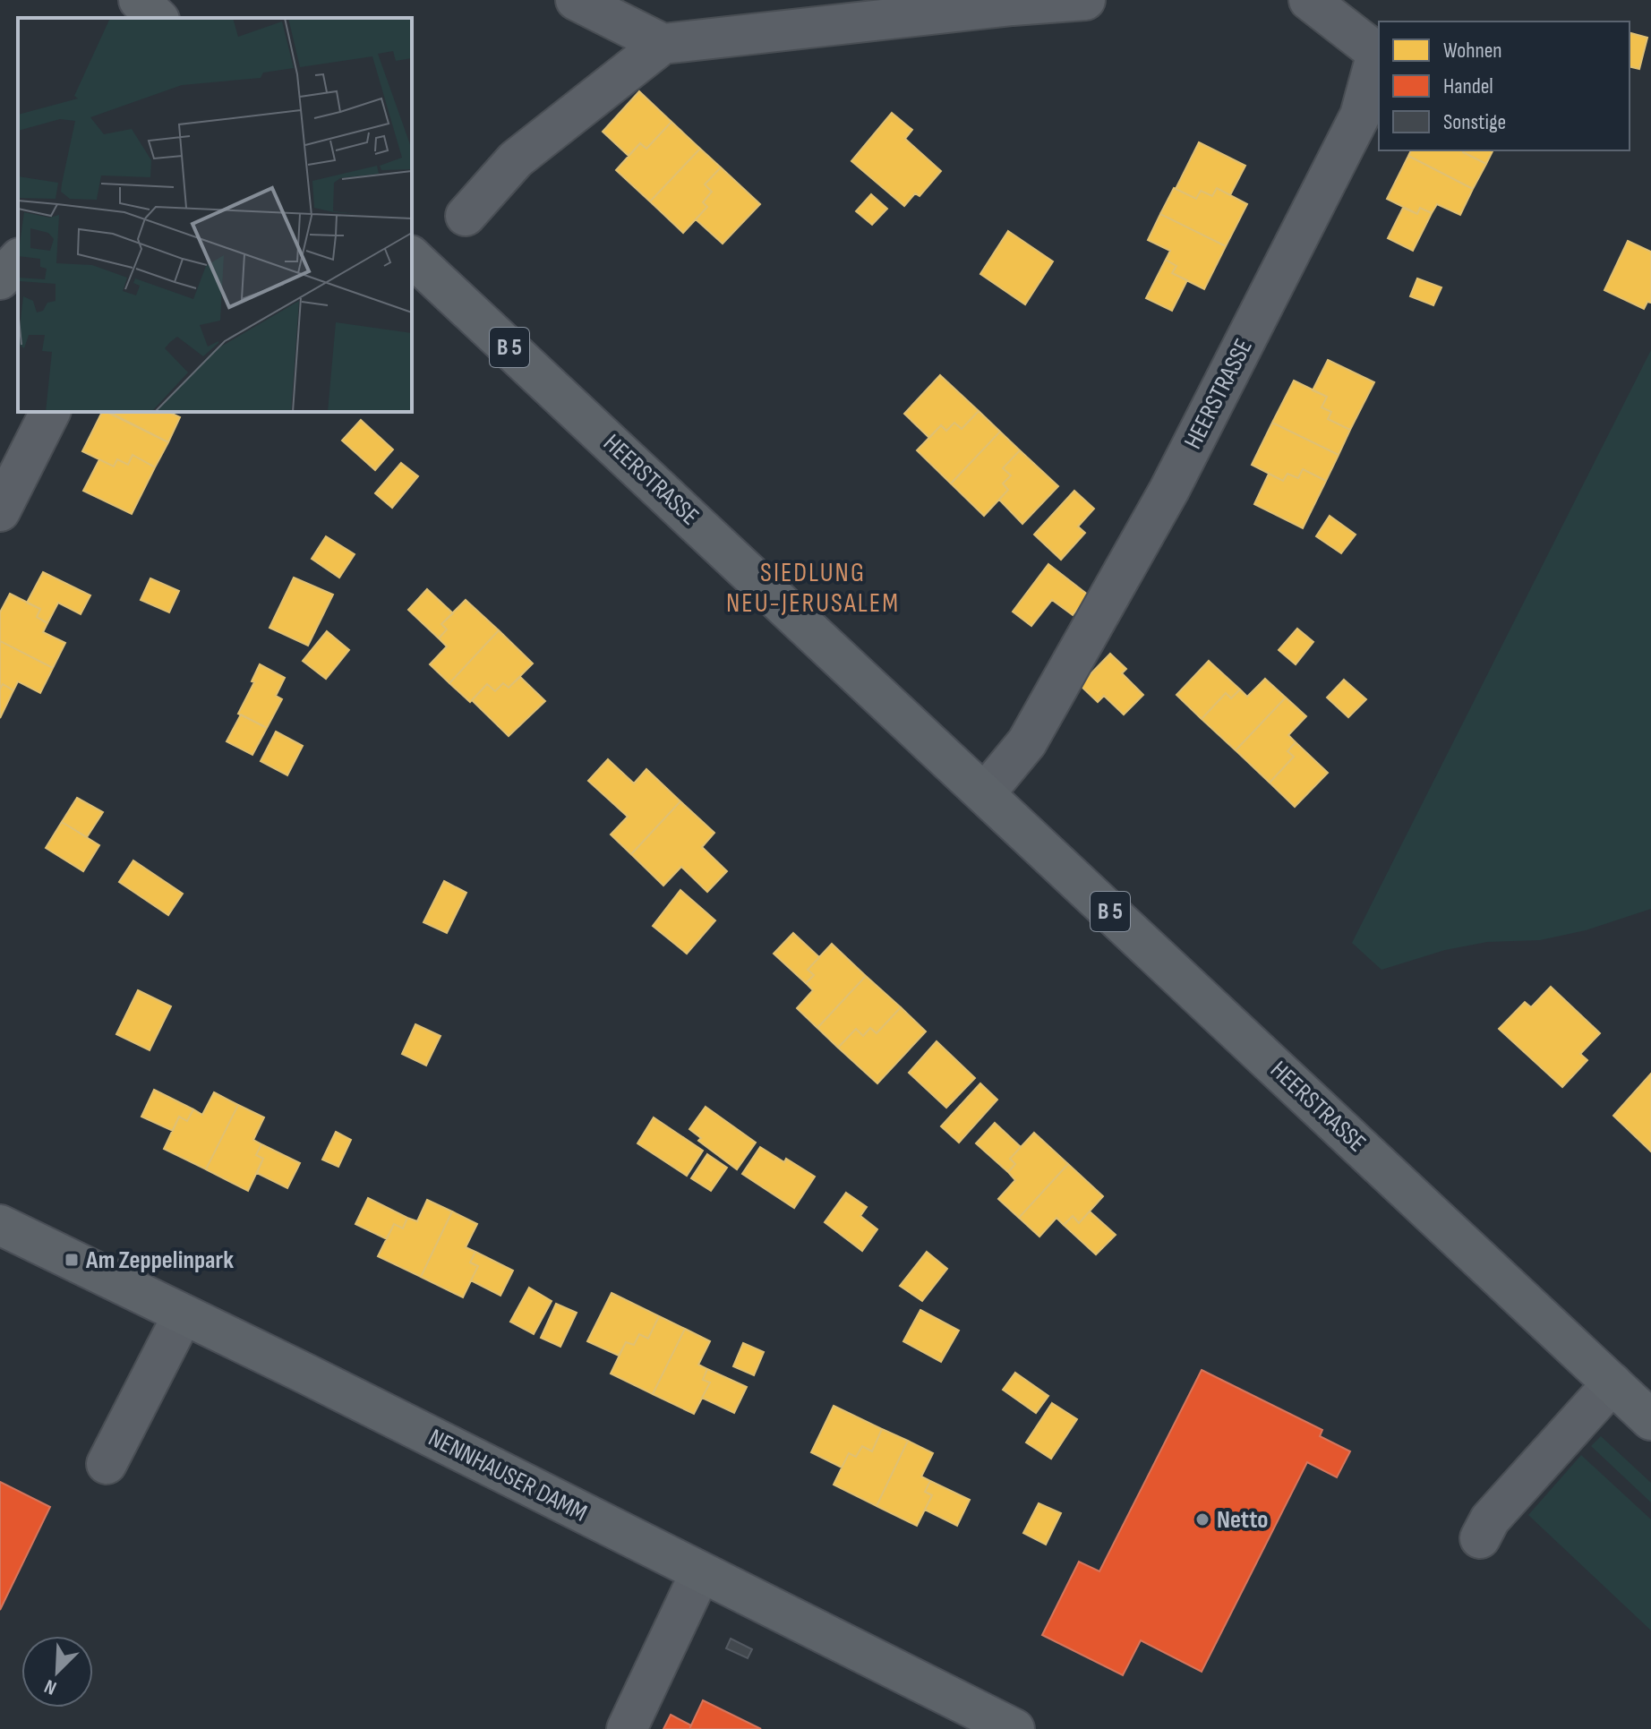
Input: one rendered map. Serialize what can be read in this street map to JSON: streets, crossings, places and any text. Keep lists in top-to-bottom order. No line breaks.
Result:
{"streets":{"main road":["B 5","HEERSTRASSE","NENNHAUSER DAMM"]},"districts":["SIEDLUNG NEU-JERUSALEM"],"places":{"transit":["Am Zeppelinpark"],"other":["Netto"]},"legend":["Wohnen","Handel","Sonstige"],"north":"bottom left"}
